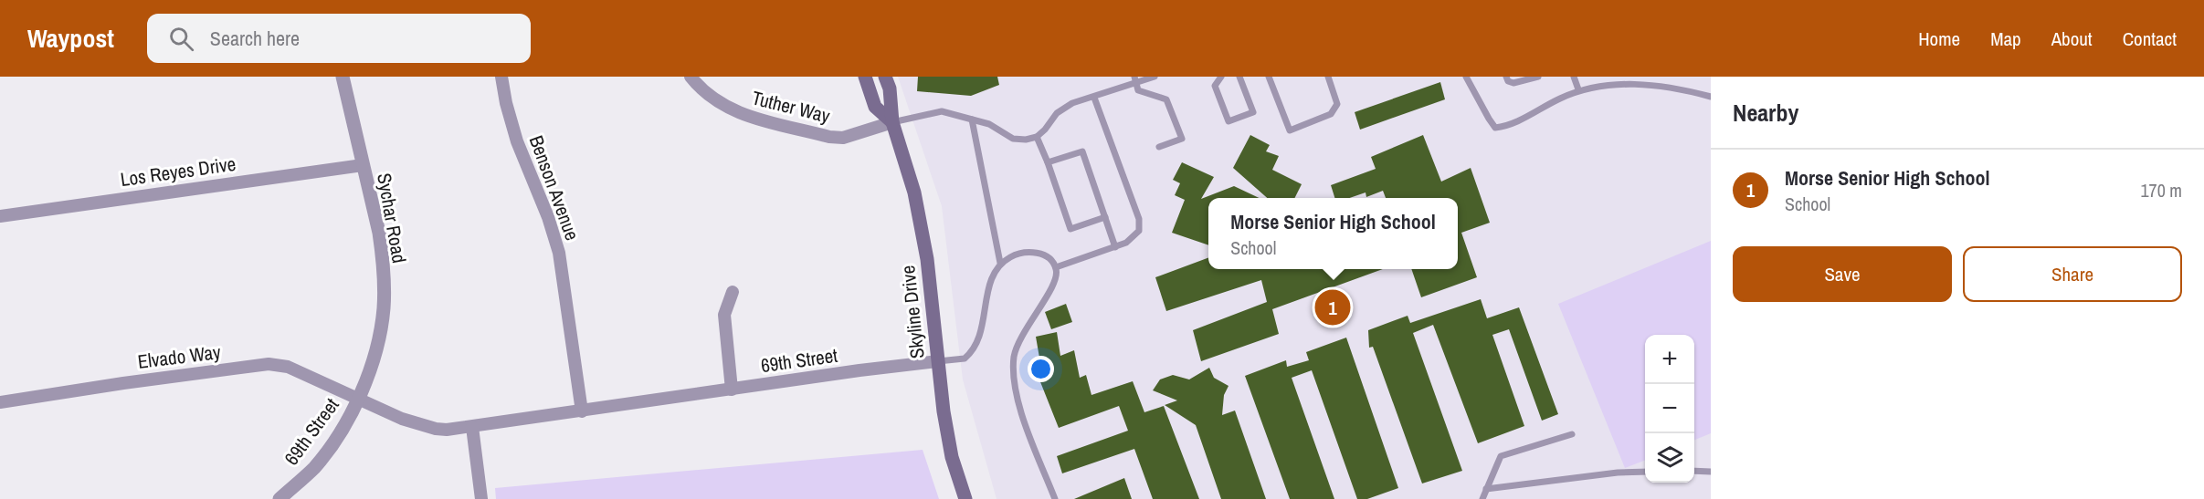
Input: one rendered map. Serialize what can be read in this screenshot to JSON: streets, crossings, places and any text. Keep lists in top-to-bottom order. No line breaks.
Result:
{"streets":{"main road":["Skyline Drive"],"street":["Tuther Way","Los Reyes Drive","Benson Avenue","Sychar Road","Elvado Way","69th Street"]},"crossings":[["Tuther Way","Skyline Drive"],["Los Reyes Drive","Sychar Road"],["Benson Avenue","69th Street"],["Sychar Road","Elvado Way"],["Sychar Road","69th Street"],["Skyline Drive","69th Street"],["Elvado Way","69th Street"]],"page":{"header":"Waypost","search":"Search here","nav":["Home","Map","About","Contact"],"heading":"Nearby","list":[{"mark":"1","name":"Morse Senior High School","note":"School","value":"170 m"}],"popup":["Morse Senior High School","School"],"buttons":["Save","Share"],"pins":"1","map_buttons":["+","−"]}}
